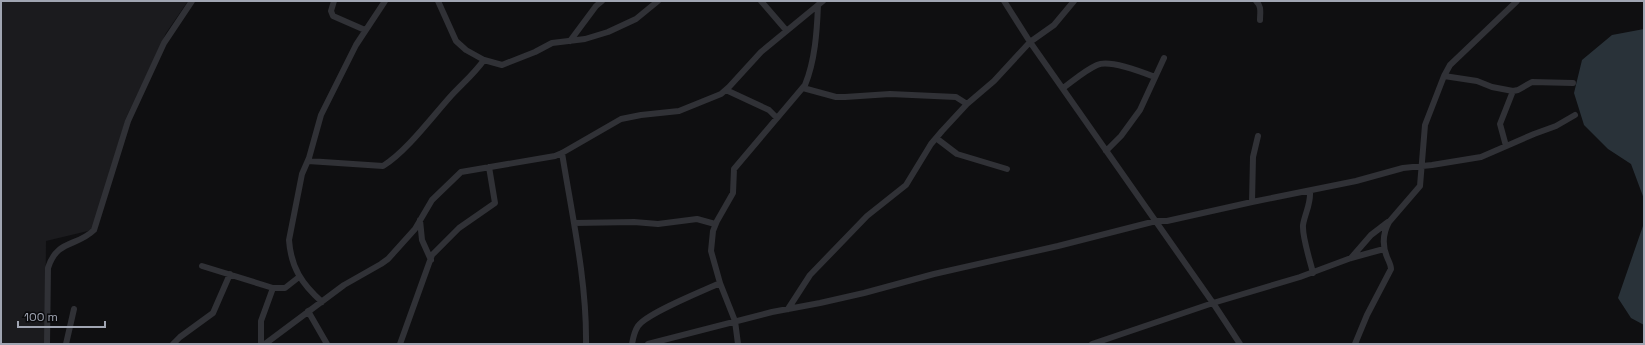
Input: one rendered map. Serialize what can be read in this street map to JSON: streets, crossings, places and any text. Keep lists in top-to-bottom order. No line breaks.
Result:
{"scale_bar":"100 m"}
